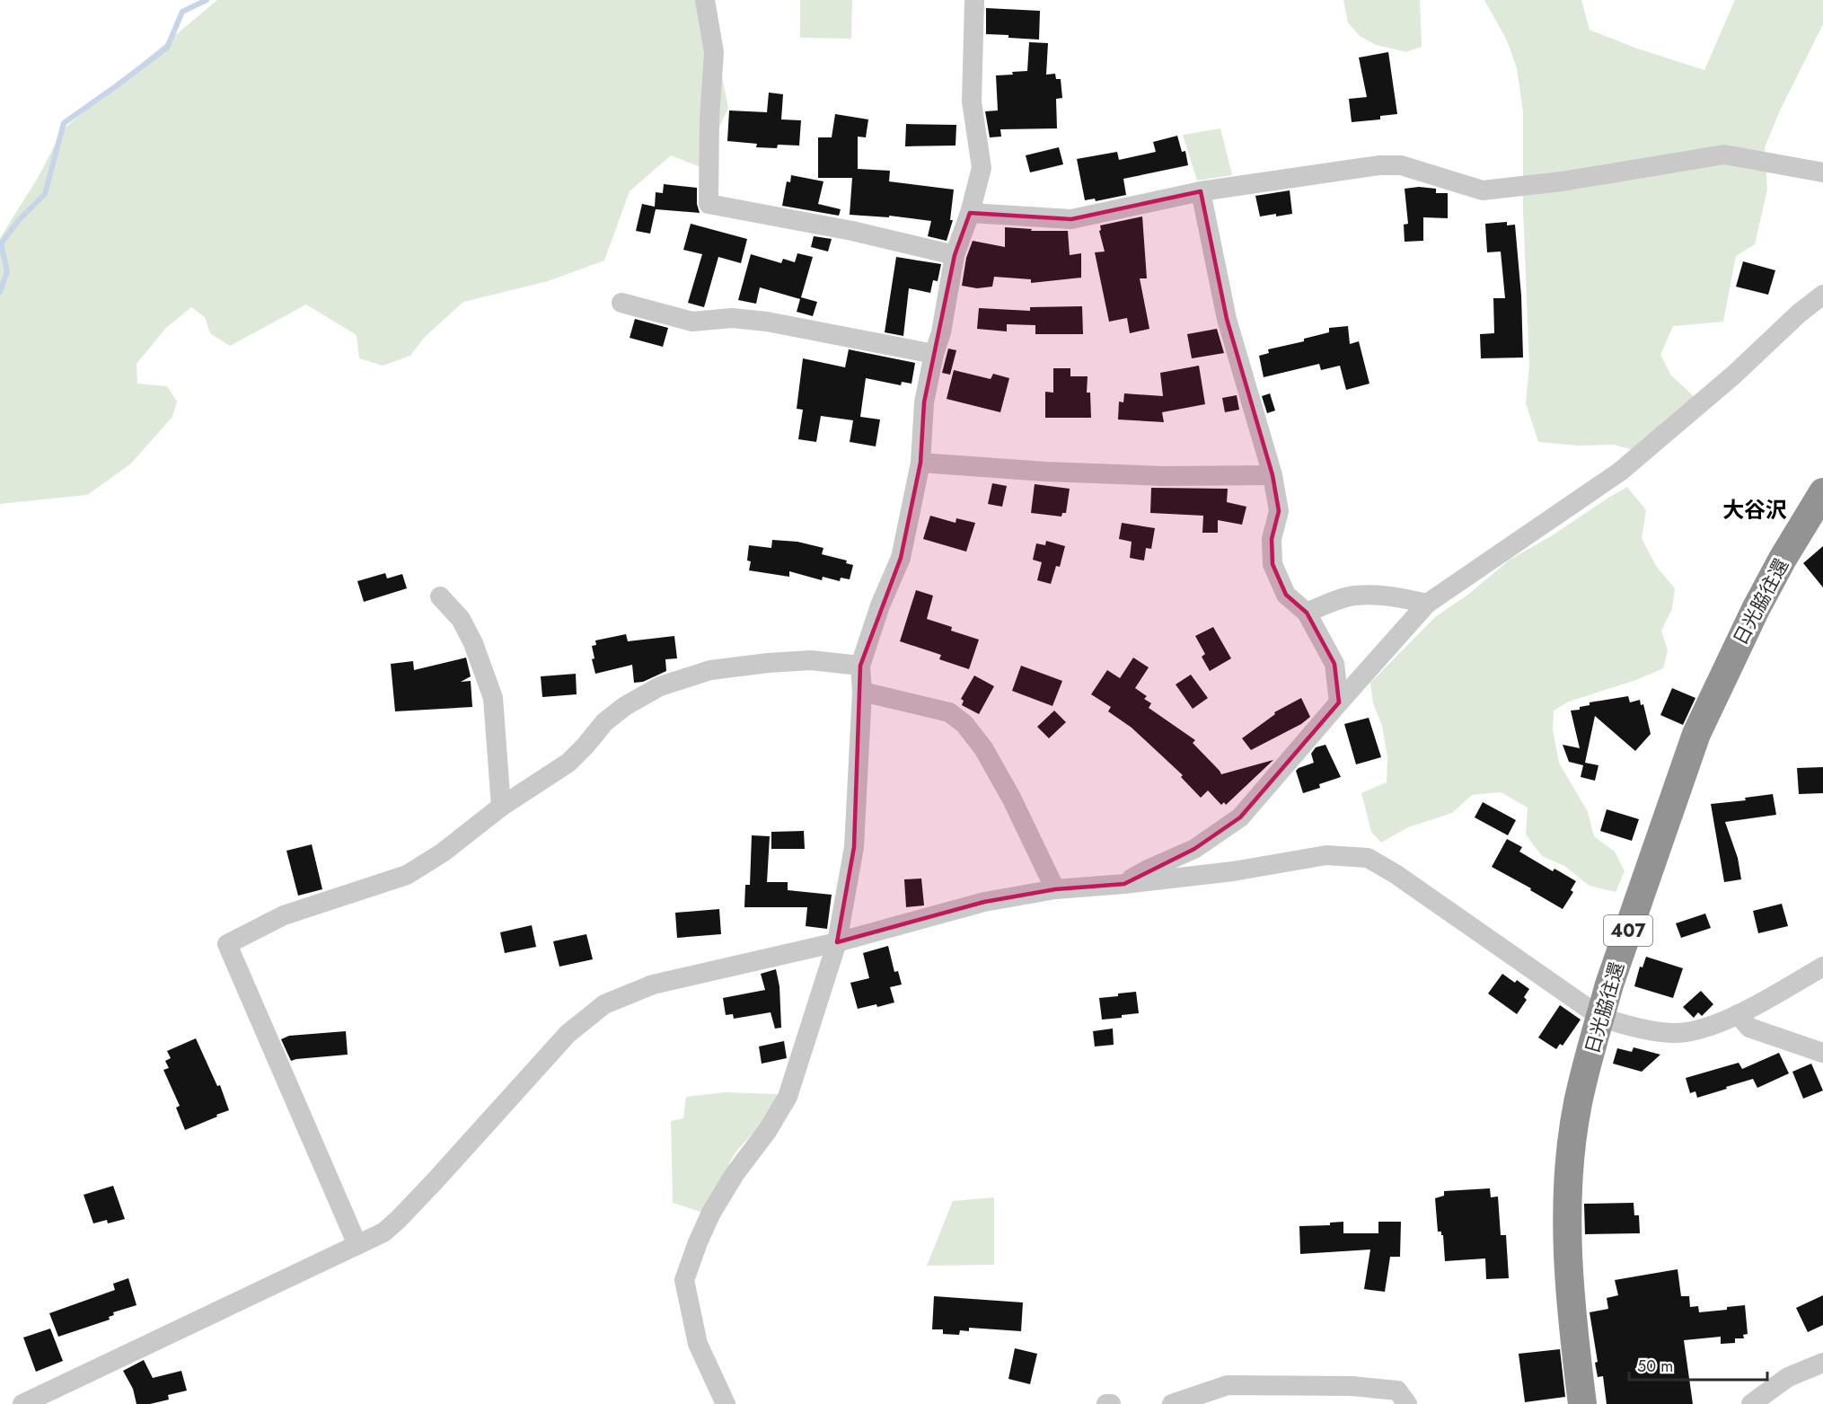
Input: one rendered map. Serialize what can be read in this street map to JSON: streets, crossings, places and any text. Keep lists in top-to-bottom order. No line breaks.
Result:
{"streets":{"highway":["日光脇往還","407"]},"districts":["大谷沢"],"scale_bar":"50 m"}
